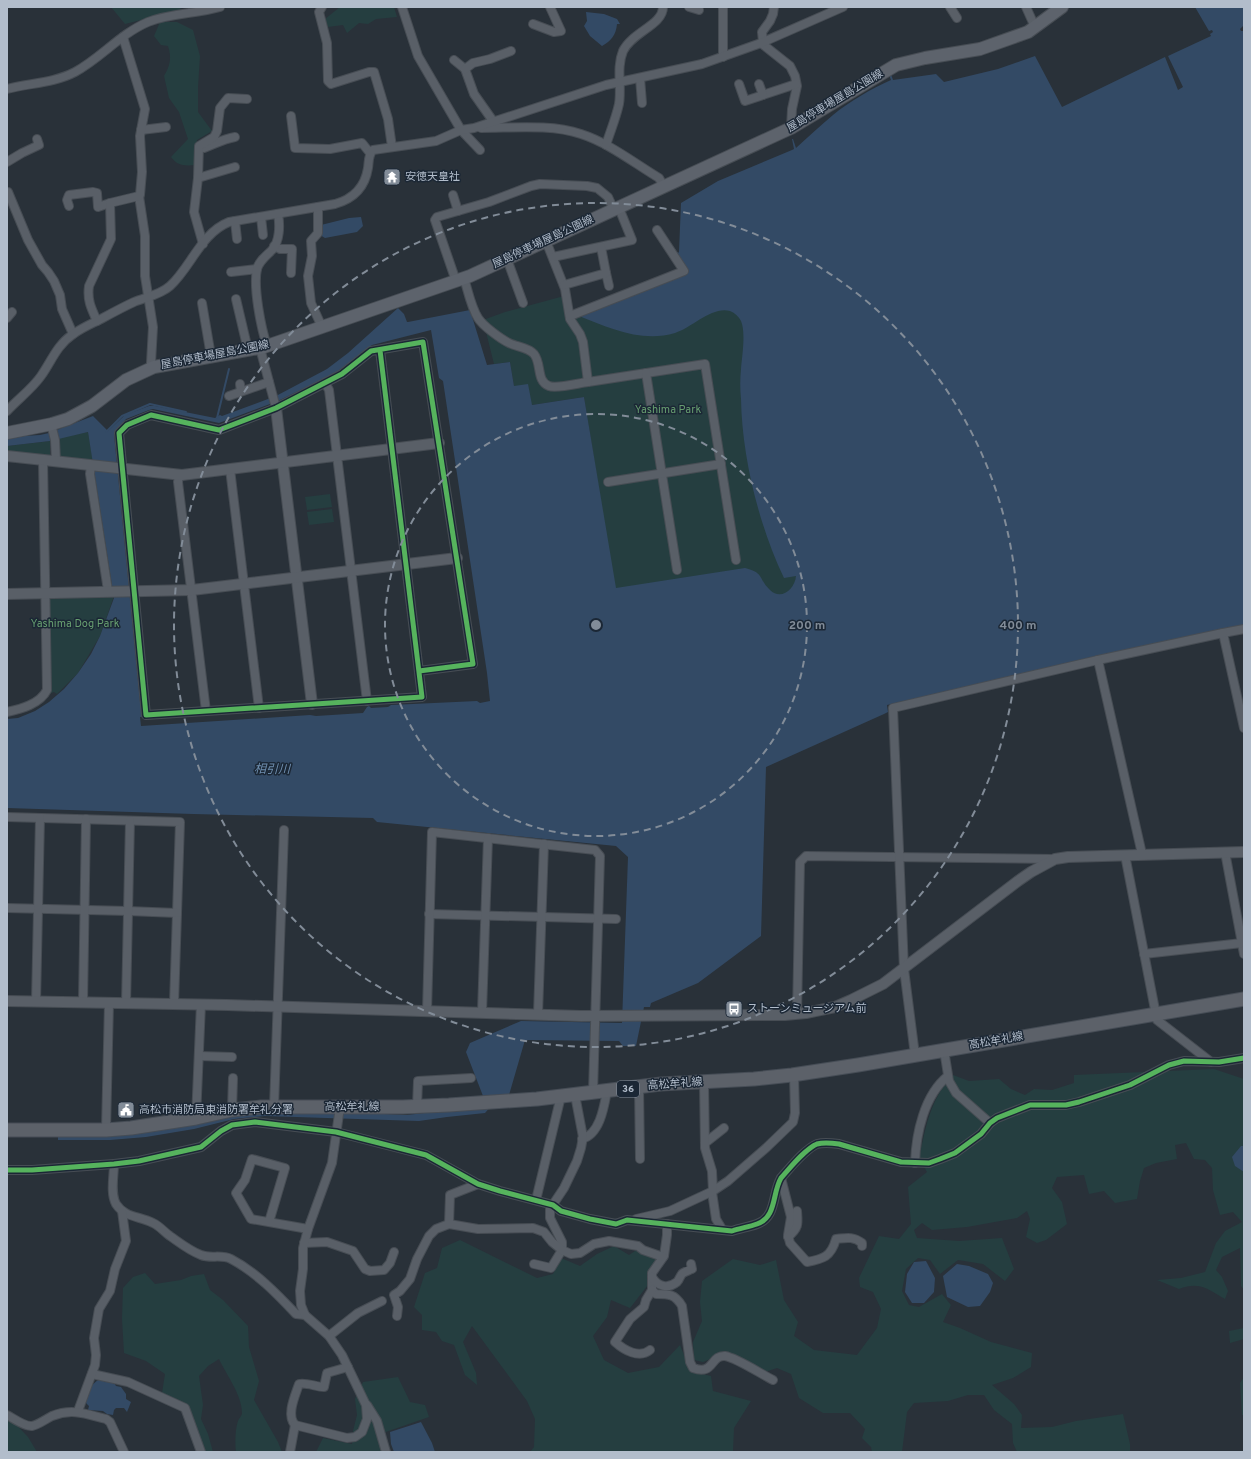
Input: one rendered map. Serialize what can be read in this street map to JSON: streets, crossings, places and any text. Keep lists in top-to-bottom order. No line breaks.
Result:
{"streets":{"main road":["屋島停車場屋島公園線","高松牟礼線","36"]},"water":["相引川"],"parks":["Yashima Park","Yashima Dog Park"],"places":{"temple":["安徳天皇社"],"bus stop":["ストーンミュージアム前"],"public building":["高松市消防局東消防署牟礼分署"]},"rings":["200 m","400 m"]}
